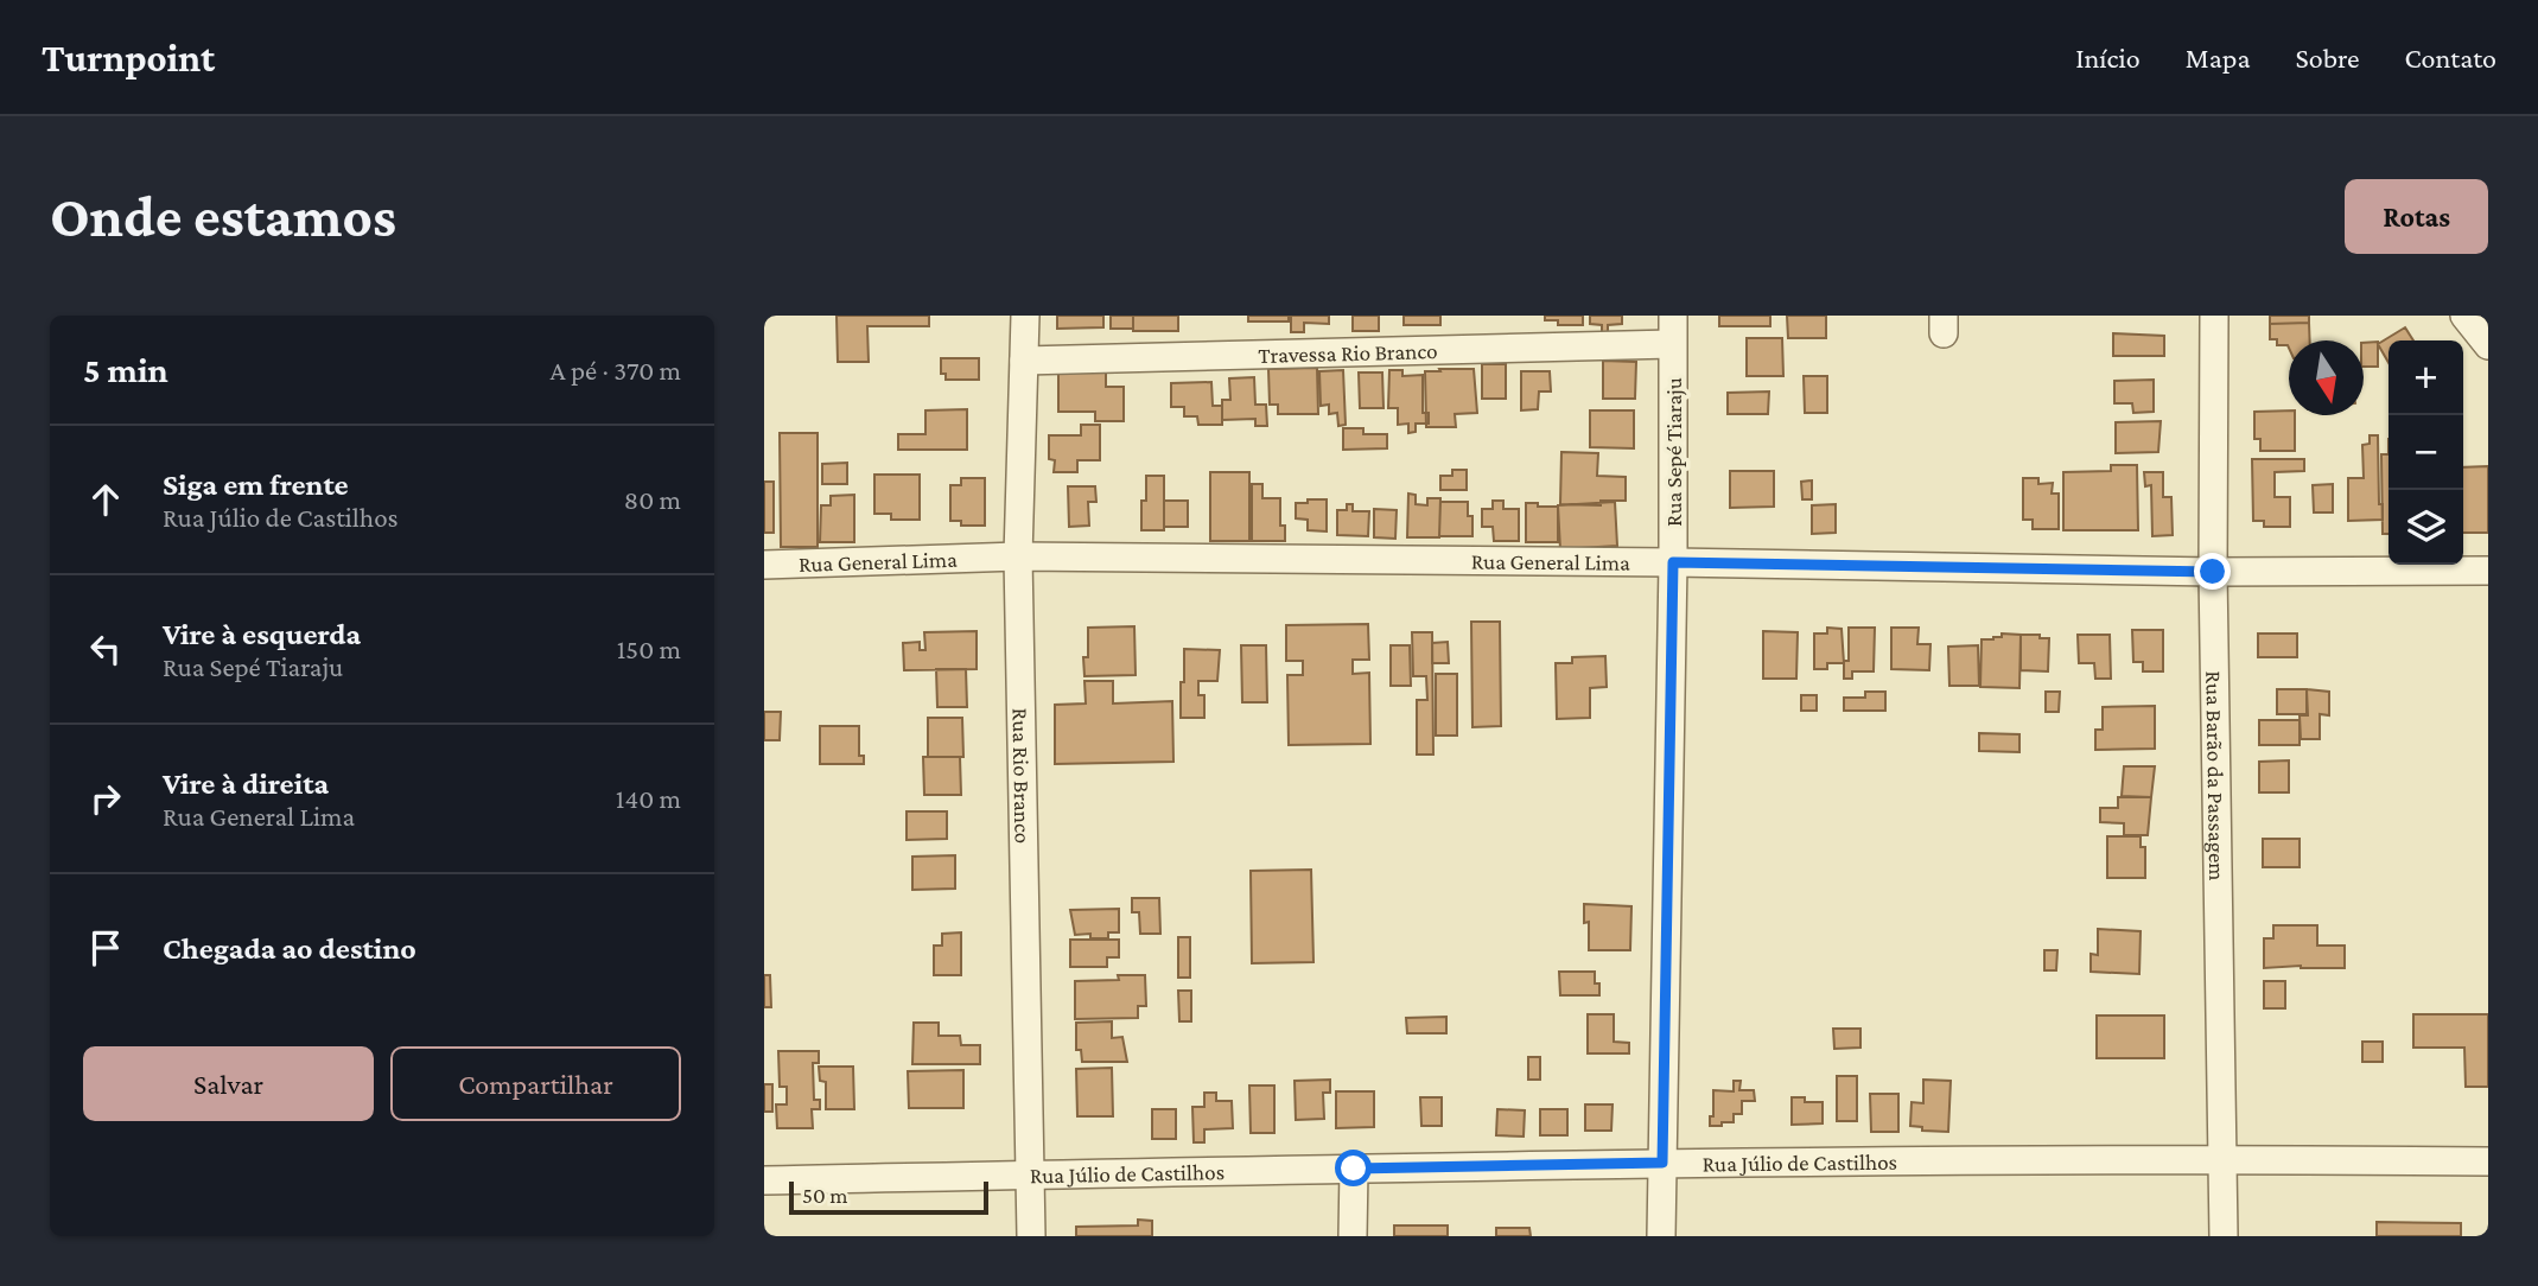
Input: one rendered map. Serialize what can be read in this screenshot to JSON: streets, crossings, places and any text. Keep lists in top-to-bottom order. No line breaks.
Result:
{"streets":{"street":["Travessa Rio Branco","Rua Sepé Tiaraju","Rua General Lima","Rua Rio Branco","Rua Barão da Passagem","Rua Júlio de Castilhos"]},"crossings":[["Travessa Rio Branco","Rua Sepé Tiaraju"],["Travessa Rio Branco","Rua Rio Branco"],["Rua Sepé Tiaraju","Rua General Lima"],["Rua Sepé Tiaraju","Rua Júlio de Castilhos"],["Rua General Lima","Rua Rio Branco"],["Rua General Lima","Rua Barão da Passagem"],["Rua Rio Branco","Rua Júlio de Castilhos"],["Rua Barão da Passagem","Rua Júlio de Castilhos"]],"scale_bar":"50 m","north":"bottom","page":{"header":"Turnpoint","nav":["Início","Mapa","Sobre","Contato"],"buttons":["Rotas",["Salvar","Compartilhar"]],"title":"Onde estamos","heading":["5 min","A pé · 370 m"],"map_buttons":["+","−"],"list":[["Siga em frente","Rua Júlio de Castilhos","80 m"],["Vire à esquerda","Rua Sepé Tiaraju","150 m"],["Vire à direita","Rua General Lima","140 m"],"Chegada ao destino"],"scale":"50 m"}}
